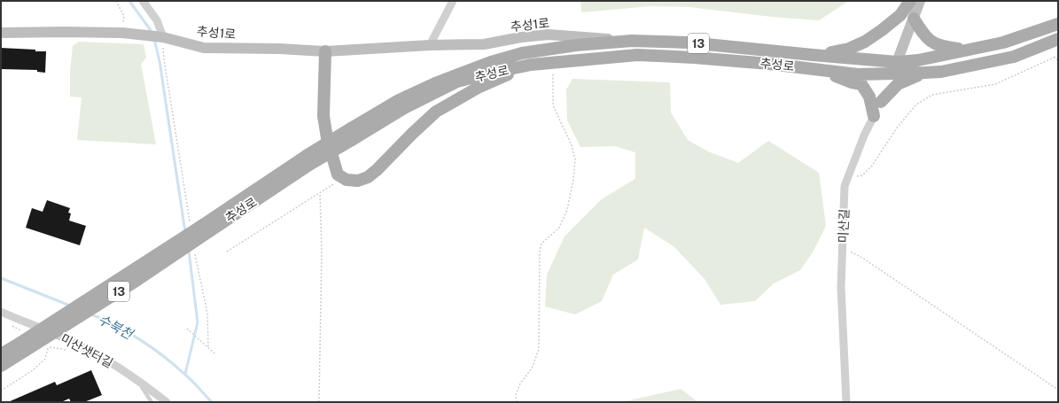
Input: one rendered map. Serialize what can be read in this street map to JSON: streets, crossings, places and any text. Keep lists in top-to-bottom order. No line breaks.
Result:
{"streets":{"main road":["13","추성로"],"street":["추성1로","미산길","미산샛터길"]},"crossings":[["추성1로","추성로"],["추성로","미산길"]],"water":["수북천"]}
